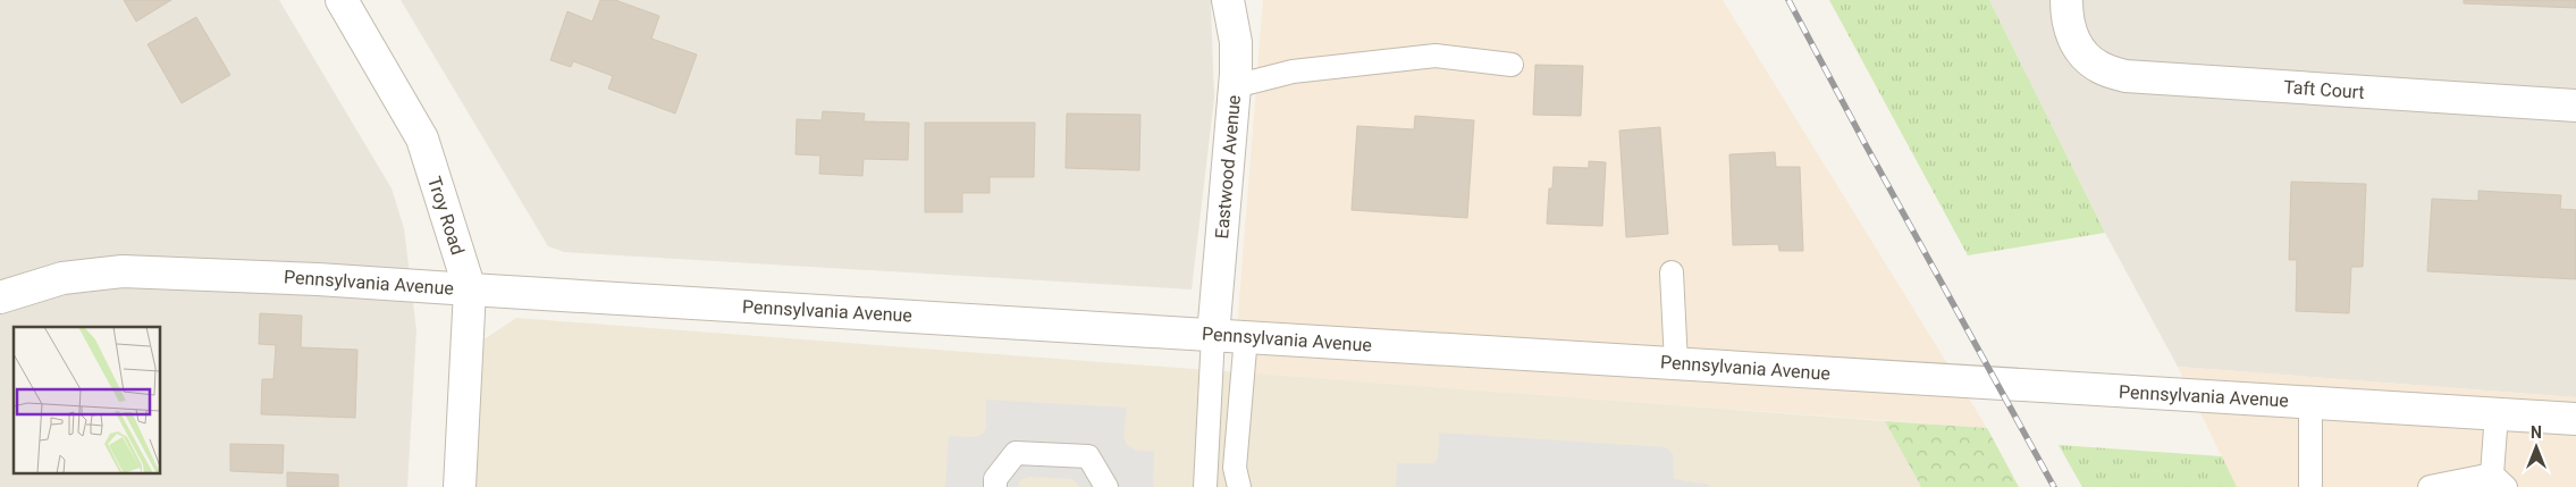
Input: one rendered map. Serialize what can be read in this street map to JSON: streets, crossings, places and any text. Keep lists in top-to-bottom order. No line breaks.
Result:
{"streets":{"street":["Taft Court","Eastwood Avenue","Troy Road","Pennsylvania Avenue"]},"crossings":[["Eastwood Avenue","Pennsylvania Avenue"],["Troy Road","Pennsylvania Avenue"]],"north":"top"}
